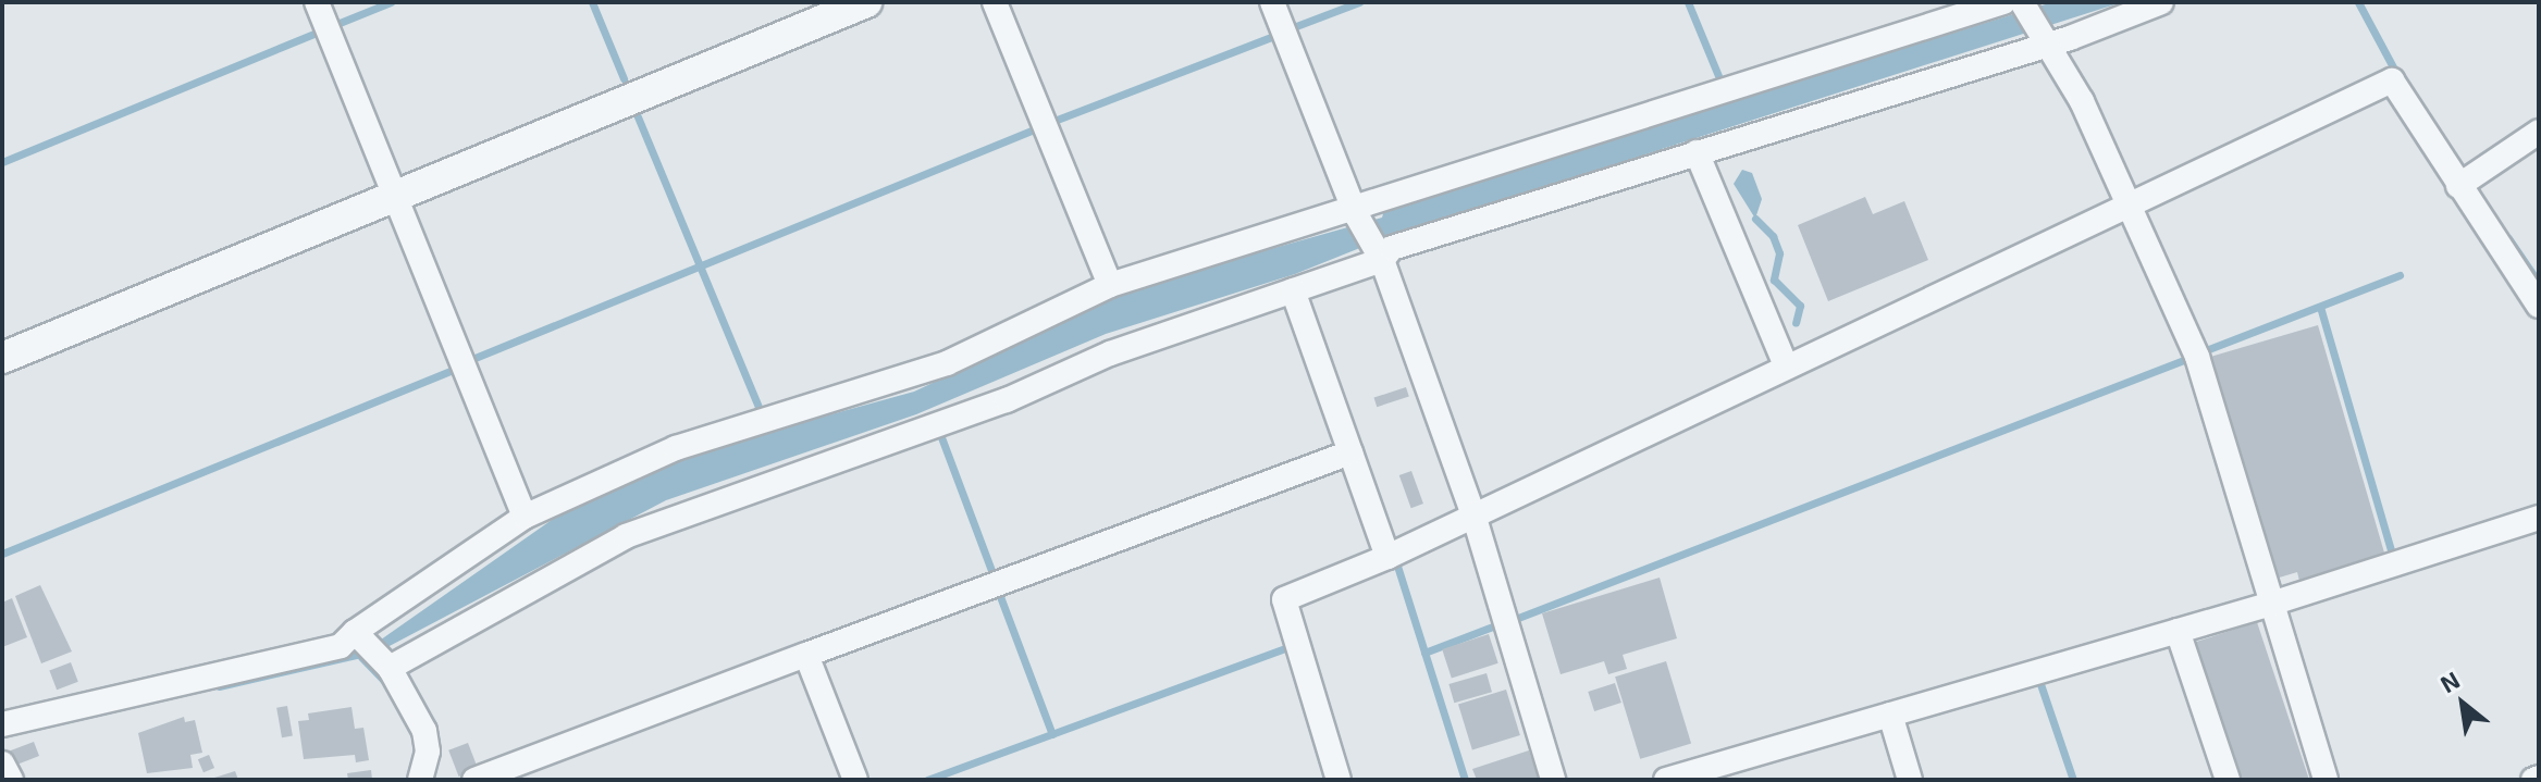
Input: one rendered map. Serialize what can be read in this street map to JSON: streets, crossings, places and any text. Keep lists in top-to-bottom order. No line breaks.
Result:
{"north":"top left"}
